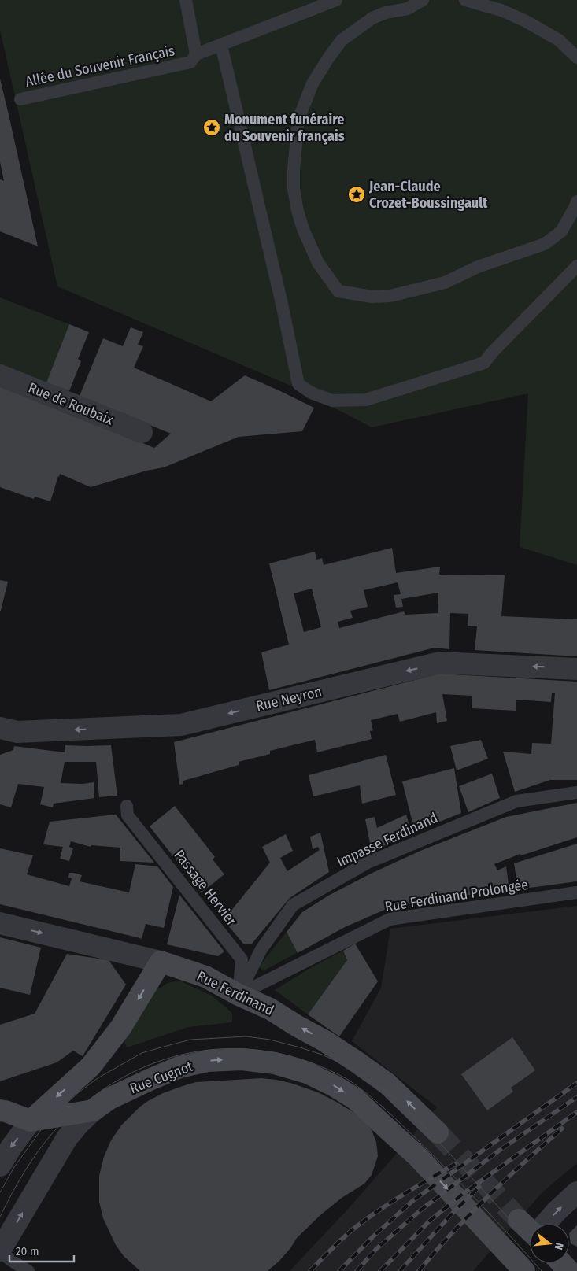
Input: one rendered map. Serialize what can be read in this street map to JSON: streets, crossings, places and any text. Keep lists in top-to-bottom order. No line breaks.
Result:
{"streets":{"main road":["Rue Ferdinand","Rue Cugnot"],"street":["Rue de Roubaix","Rue Neyron"],"lane":["Allée du Souvenir Français","Impasse Ferdinand","Passage Hervier","Rue Ferdinand Prolongée"]},"crossings":[["Impasse Ferdinand","Passage Hervier"],["Impasse Ferdinand","Rue Ferdinand Prolongée"],["Impasse Ferdinand","Rue Ferdinand"],["Passage Hervier","Rue Ferdinand Prolongée"],["Passage Hervier","Rue Ferdinand"],["Rue Ferdinand Prolongée","Rue Ferdinand"]],"one_way":["Rue Neyron","Rue Cugnot"],"places":{"place":["Monument funéraire du Souvenir français","Jean-Claude Crozet-Boussingault"]},"scale_bar":"20 m","north":"right"}
